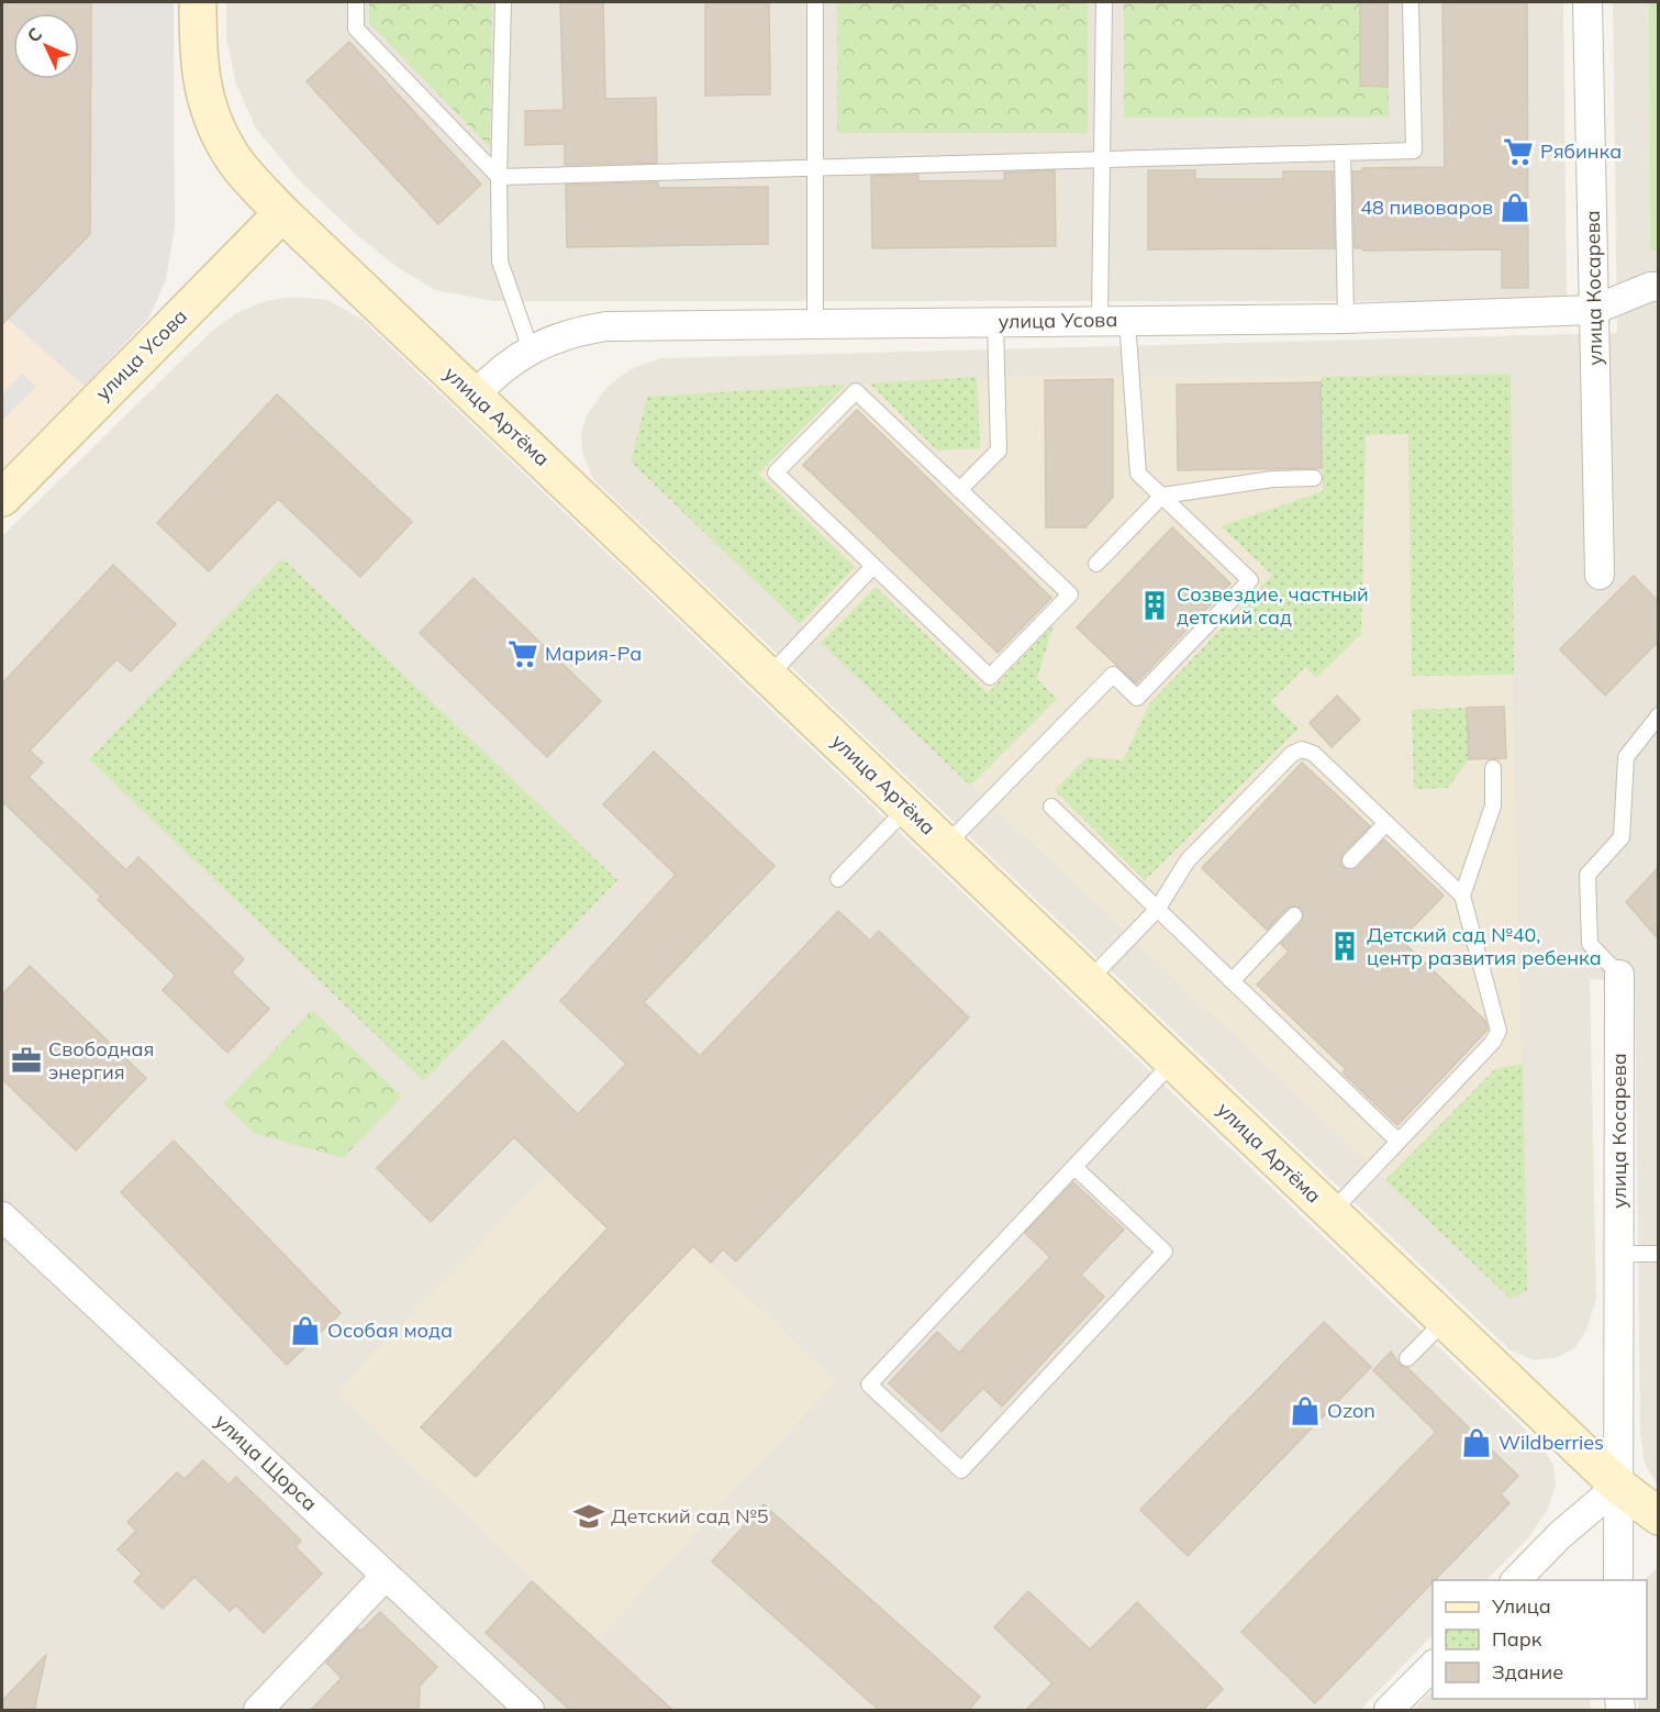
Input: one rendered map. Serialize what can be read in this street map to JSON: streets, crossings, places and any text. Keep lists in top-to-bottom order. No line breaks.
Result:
{"streets":{"main road":["улица Усова","улица Артёма"],"street":["улица Косарева","улица Щорса"]},"crossings":[["улица Косарева","улица Усова"],["улица Косарева","улица Артёма"],["улица Усова","улица Артёма"]],"places":{"supermarket":["Рябинка","Мария-Ра"],"shop":["48 пивоваров","Особая мода","Ozon","Wildberries"],"building":["Созвездие, частный детский сад","Детский сад №40, центр развития ребенка"],"office":["Свободная энергия"],"school or university":["Детский сад №5"]},"legend":["Улица","Парк","Здание"],"north":"top left"}
